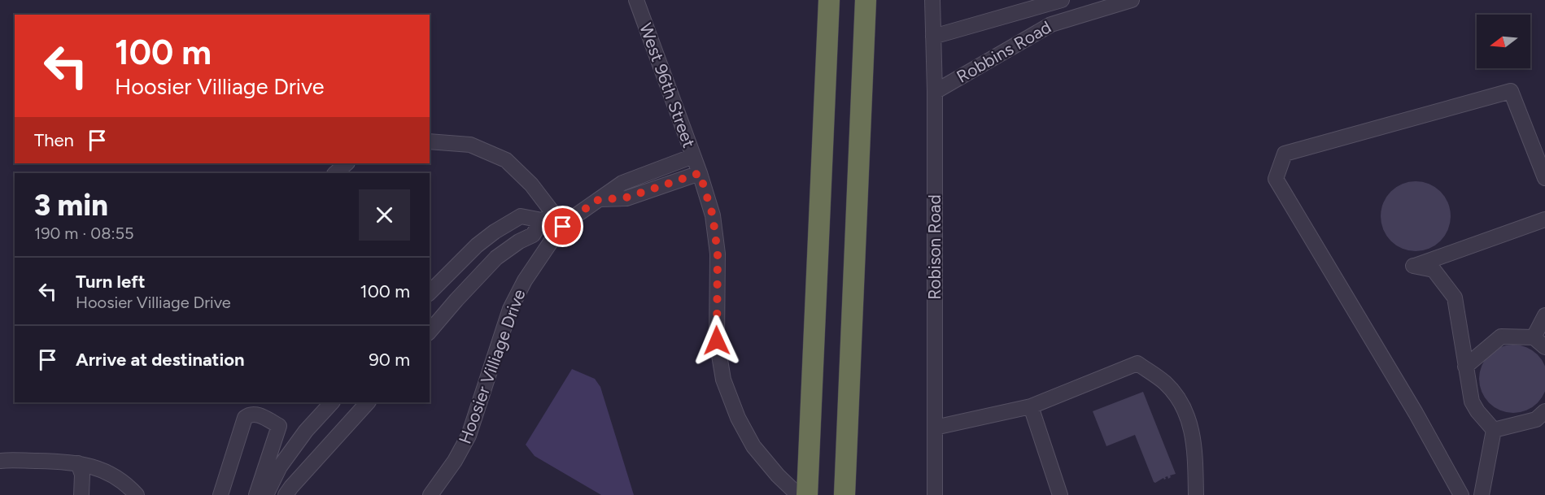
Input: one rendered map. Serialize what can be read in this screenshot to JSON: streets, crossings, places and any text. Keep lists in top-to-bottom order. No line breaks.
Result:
{"streets":{"street":["Robbins Road","West 96th Street","Robison Road","Hoosier Villiage Drive"]},"crossings":[["Robbins Road","Robison Road"],["West 96th Street","Hoosier Villiage Drive"]],"north":"left","page":{"turn":["100 m","Hoosier Villiage Drive"],"then":"Then","heading":["3 min","190 m · 08:55"],"list":[{"name":"Turn left","note":"Hoosier Villiage Drive","value":"100 m"},{"name":"Arrive at destination","value":"90 m"}]}}
